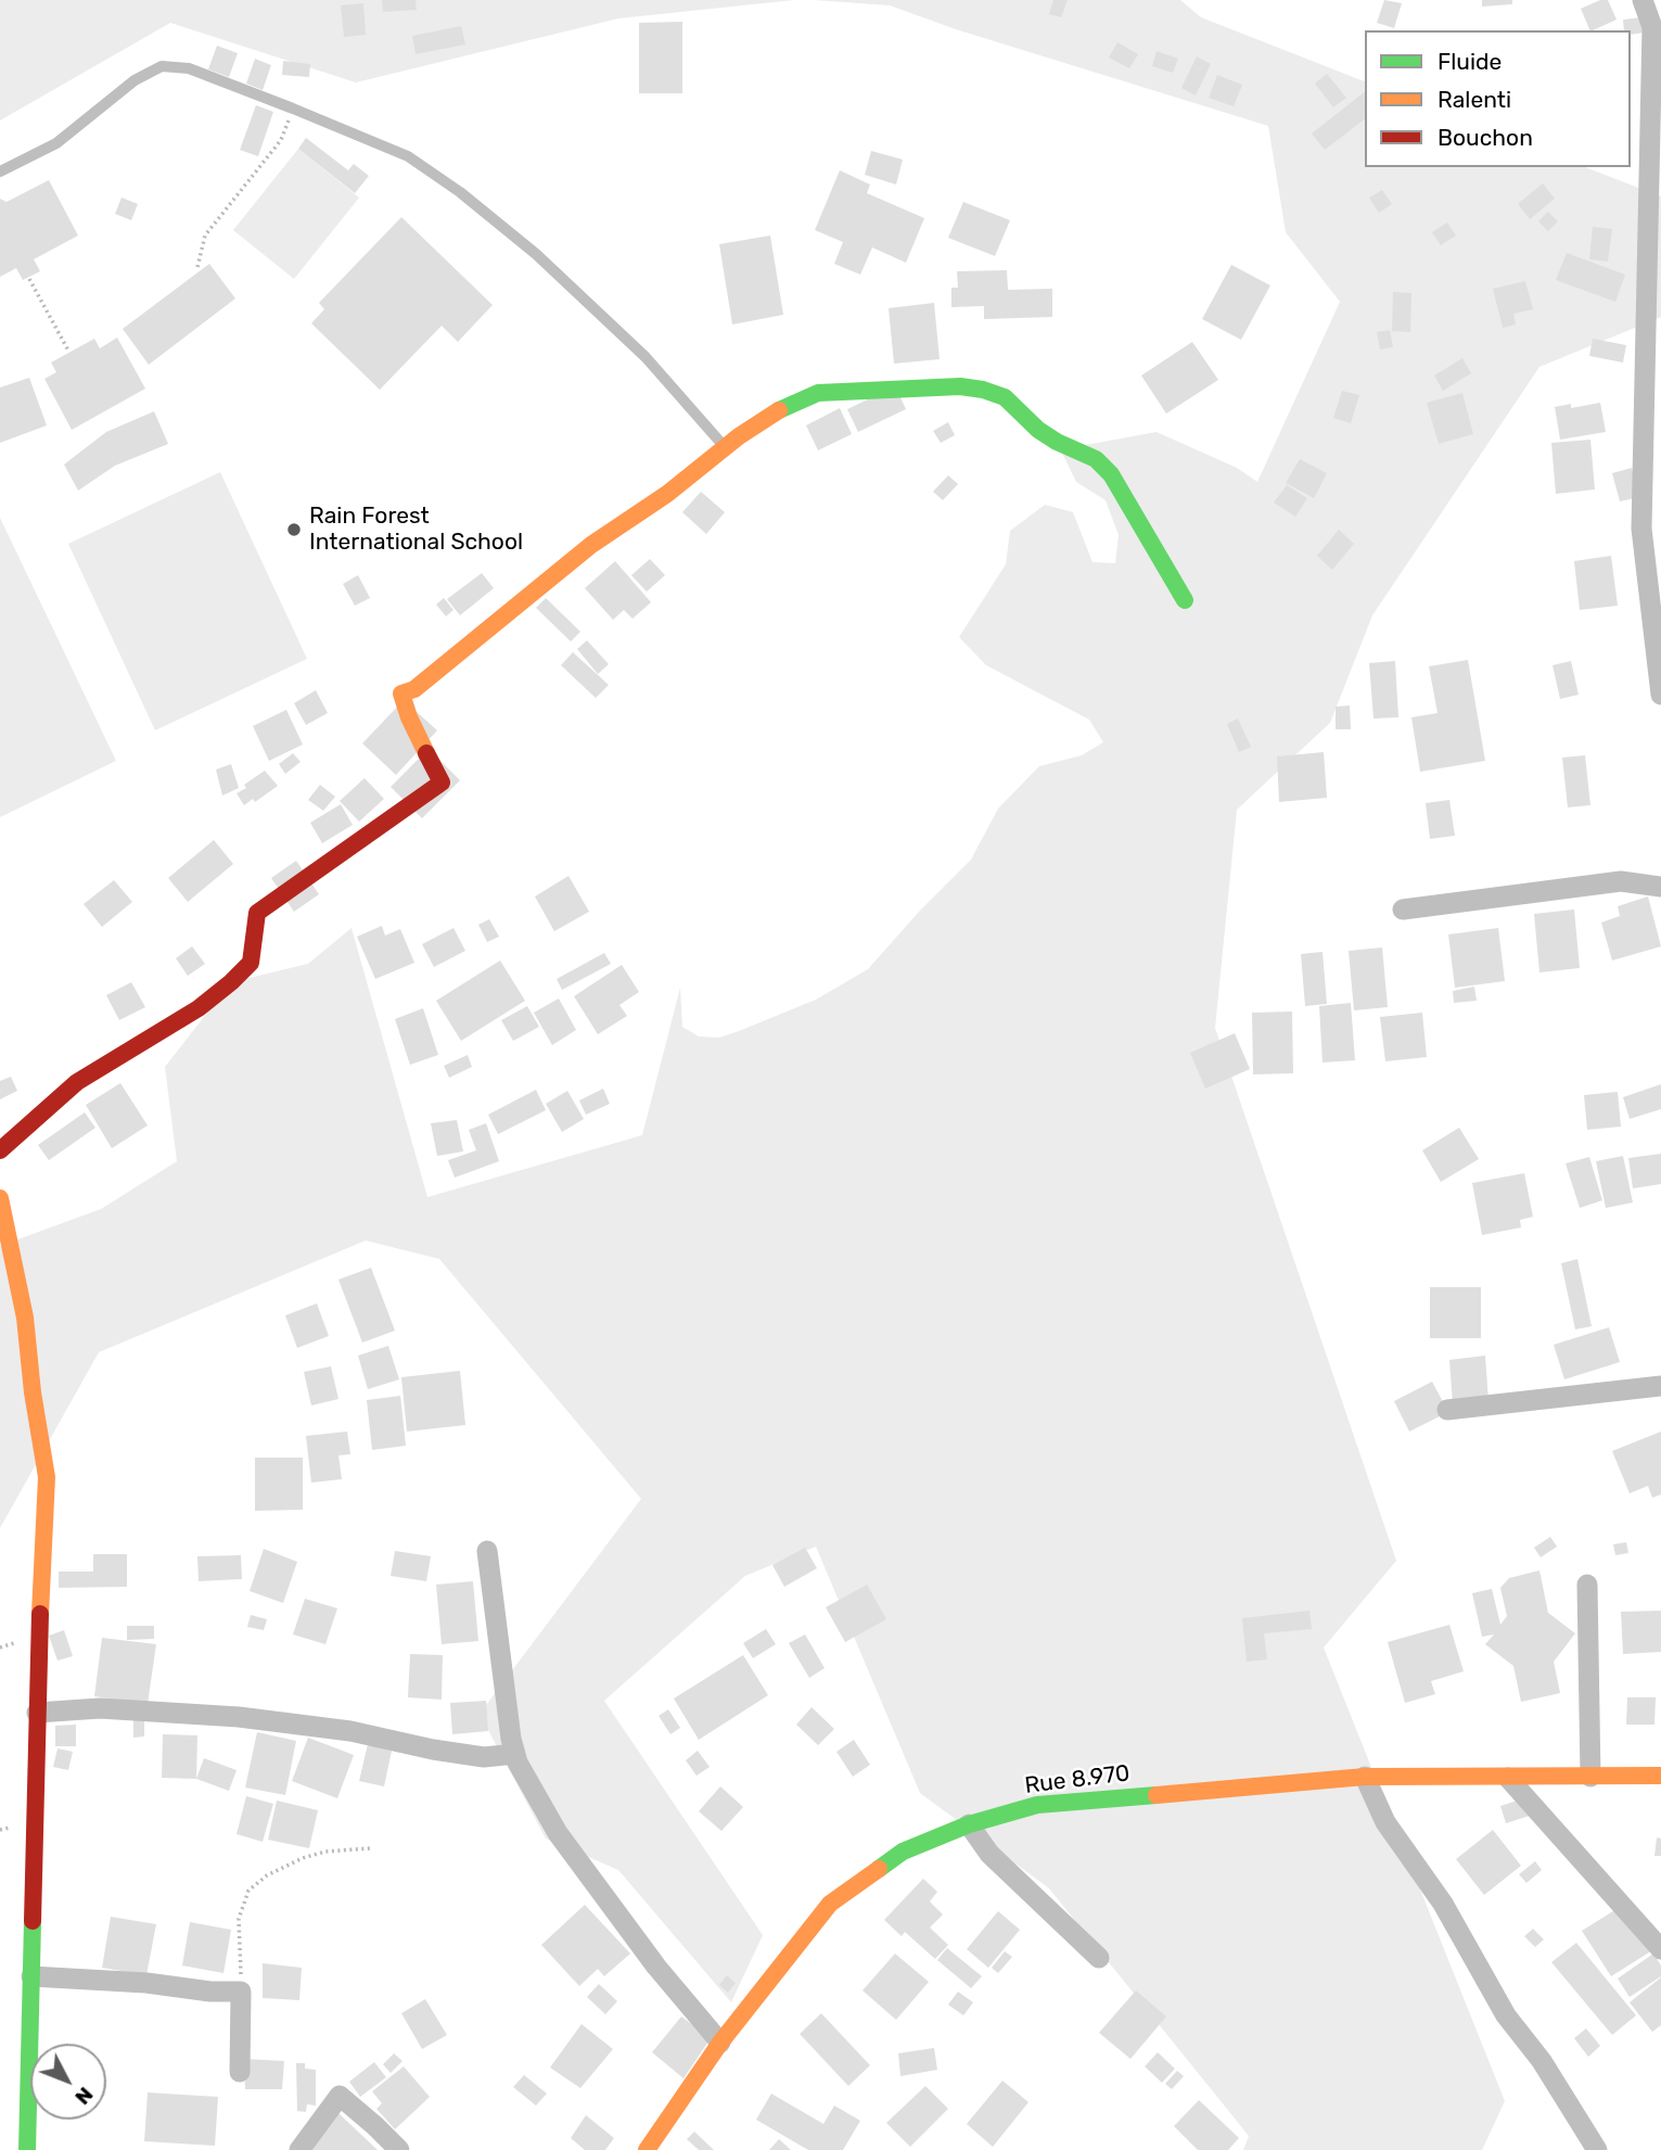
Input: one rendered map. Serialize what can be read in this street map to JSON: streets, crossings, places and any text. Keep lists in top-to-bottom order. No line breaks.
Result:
{"streets":{"street":["Rue 8.970"]},"places":["Rain Forest International School"],"legend":["Fluide","Ralenti","Bouchon"],"north":"bottom right"}
